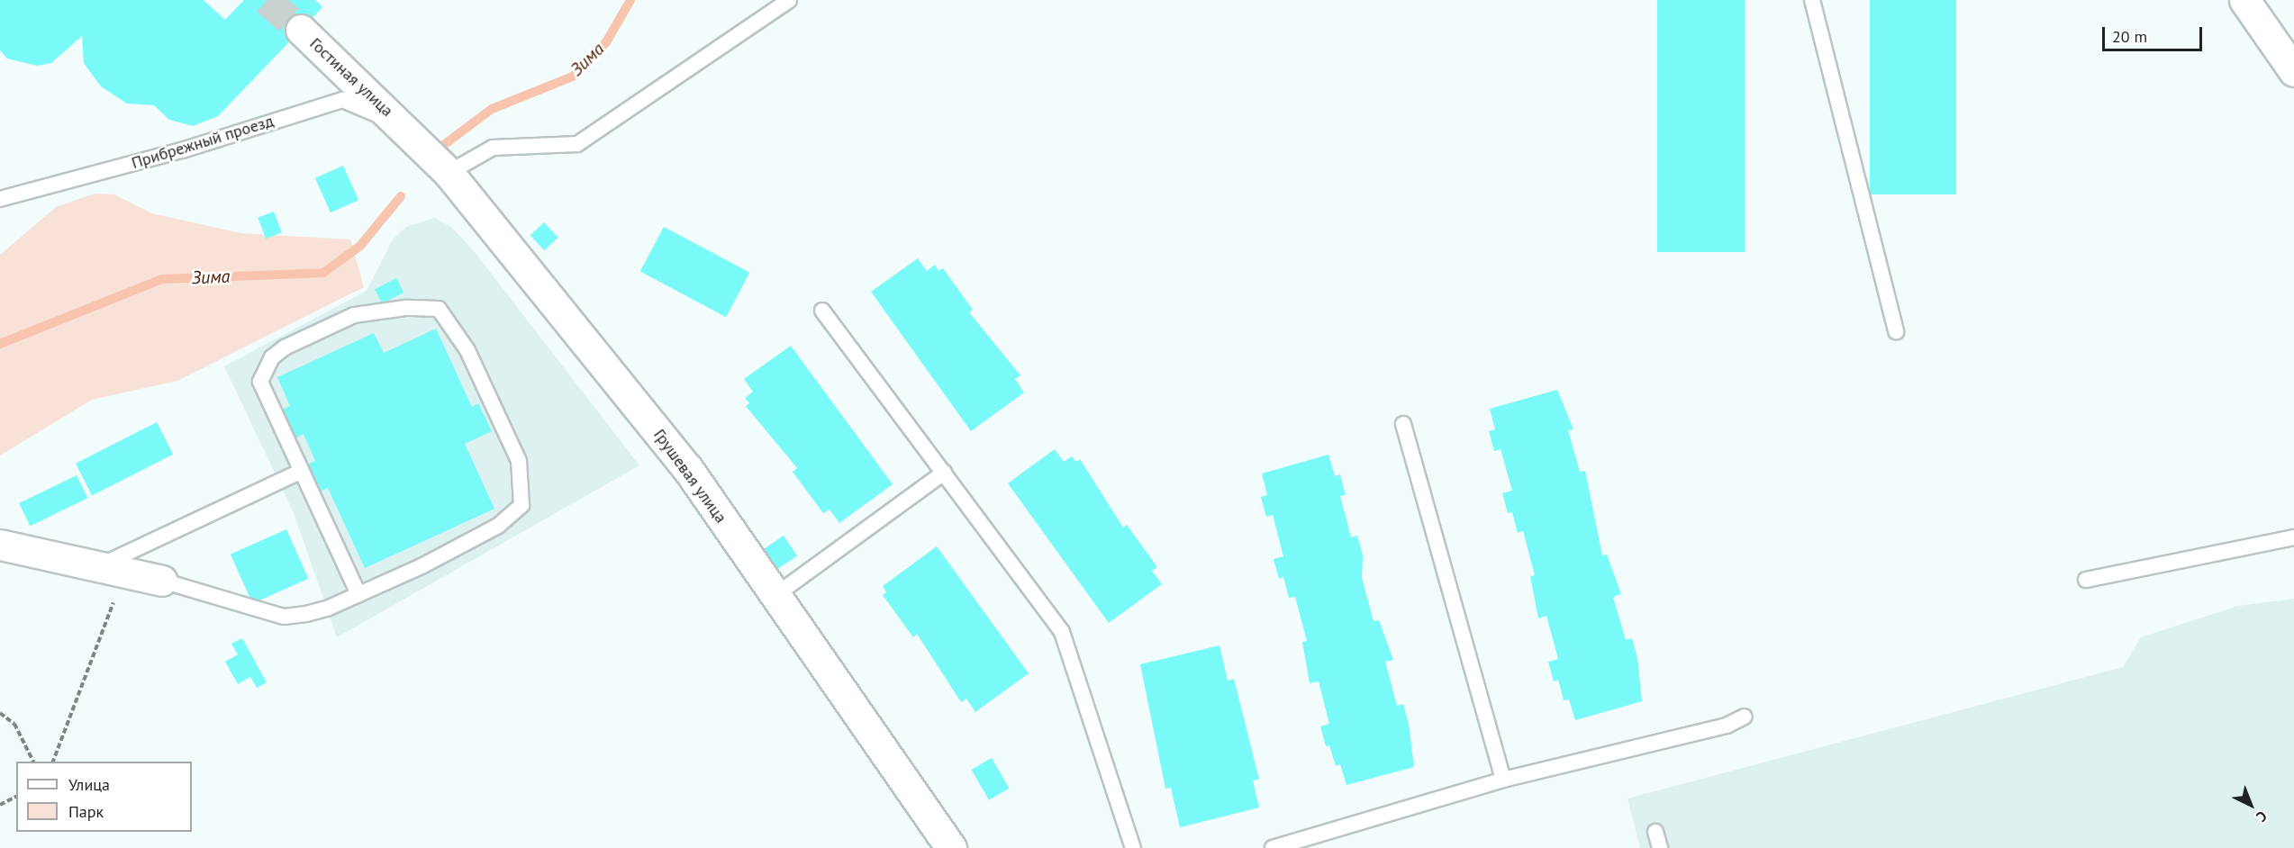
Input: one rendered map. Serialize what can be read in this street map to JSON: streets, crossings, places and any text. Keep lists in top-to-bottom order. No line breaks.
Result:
{"streets":{"street":["Гостиная улица","Грушевая улица"],"lane":["Прибрежный проезд"]},"crossings":[["Гостиная улица","Прибрежный проезд"],["Гостиная улица","Грушевая улица"],["Прибрежный проезд","Грушевая улица"]],"water":["Зима"],"legend":["Улица","Парк"],"scale_bar":"20 m","north":"bottom right"}
